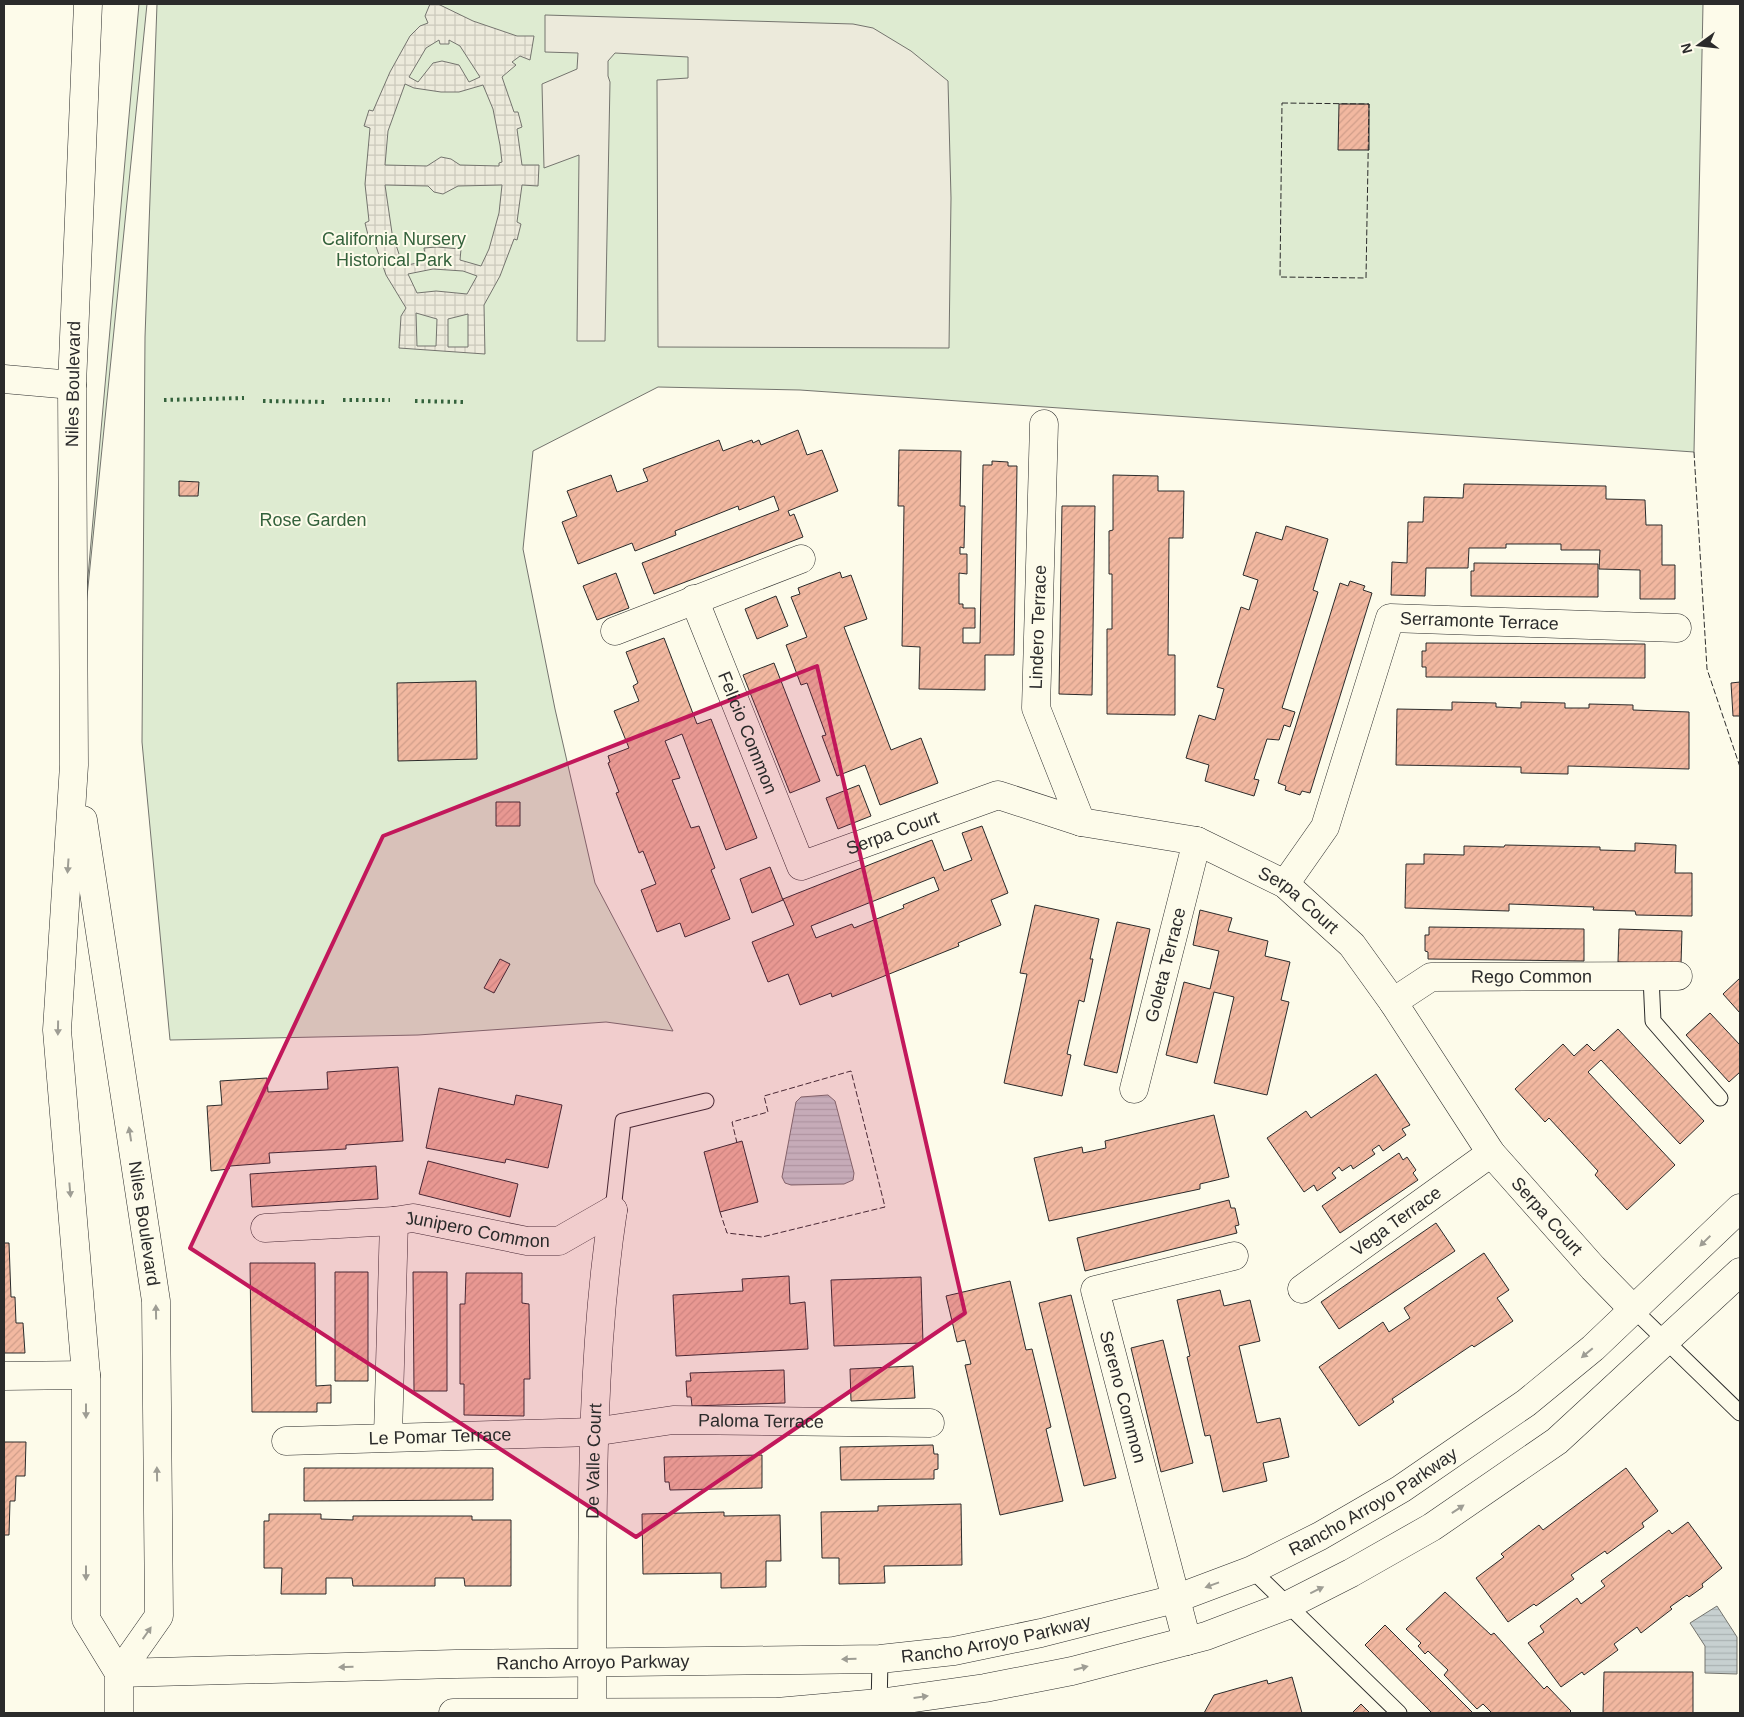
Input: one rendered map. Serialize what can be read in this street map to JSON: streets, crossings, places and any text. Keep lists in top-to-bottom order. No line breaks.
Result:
{"streets":{"street":["Niles Boulevard","Serramonte Terrace","Lindero Terrace","Felicio Common","Serpa Court","Goleta Terrace","Rego Common","Vega Terrace","Junipero Common","Sereno Common","Paloma Terrace","Le Pomar Terrace","De Valle Court","Rancho Arroyo Parkway"]},"crossings":[["Niles Boulevard","Rancho Arroyo Parkway"],["Serramonte Terrace","Serpa Court"],["Lindero Terrace","Serpa Court"],["Felicio Common","Serpa Court"],["Serpa Court","Goleta Terrace"],["Serpa Court","Rego Common"],["Serpa Court","Vega Terrace"],["Serpa Court","Rancho Arroyo Parkway"],["Junipero Common","Le Pomar Terrace"],["Junipero Common","De Valle Court"],["Sereno Common","Rancho Arroyo Parkway"],["Paloma Terrace","Le Pomar Terrace"],["Paloma Terrace","De Valle Court"],["Le Pomar Terrace","De Valle Court"],["De Valle Court","Rancho Arroyo Parkway"]],"parks":["California Nursery Historical Park","Rose Garden"],"north":"left"}
